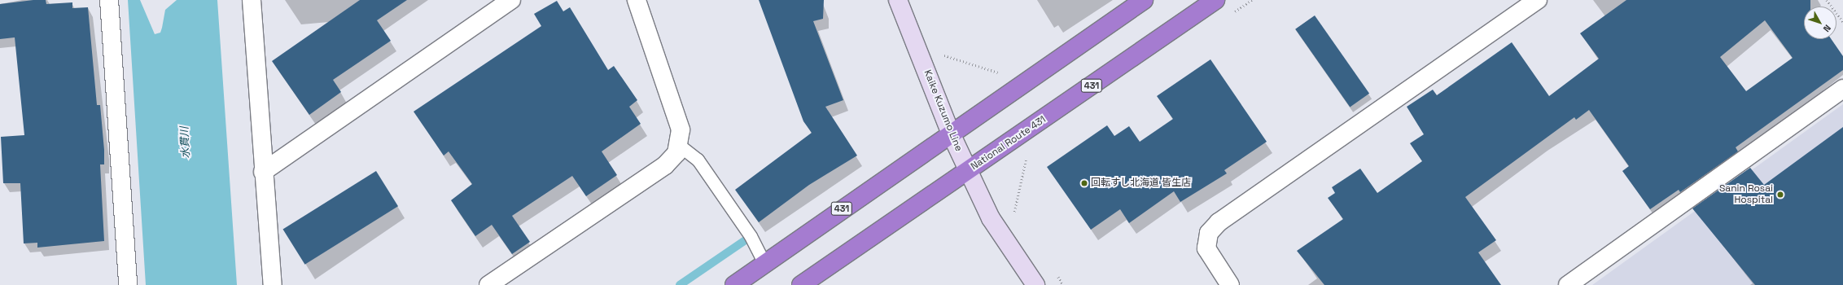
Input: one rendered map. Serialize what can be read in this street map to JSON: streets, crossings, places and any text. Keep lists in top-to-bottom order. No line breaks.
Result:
{"streets":{"highway":["431","National Route 431"],"main road":["Kaike Kuzumo Line"]},"crossings":[["431","Kaike Kuzumo Line"],["Kaike Kuzumo Line","National Route 431"]],"water":["水貫川"],"places":["回転すし北海道 皆生店","Sanin Rosai Hospital"],"north":"bottom right"}
